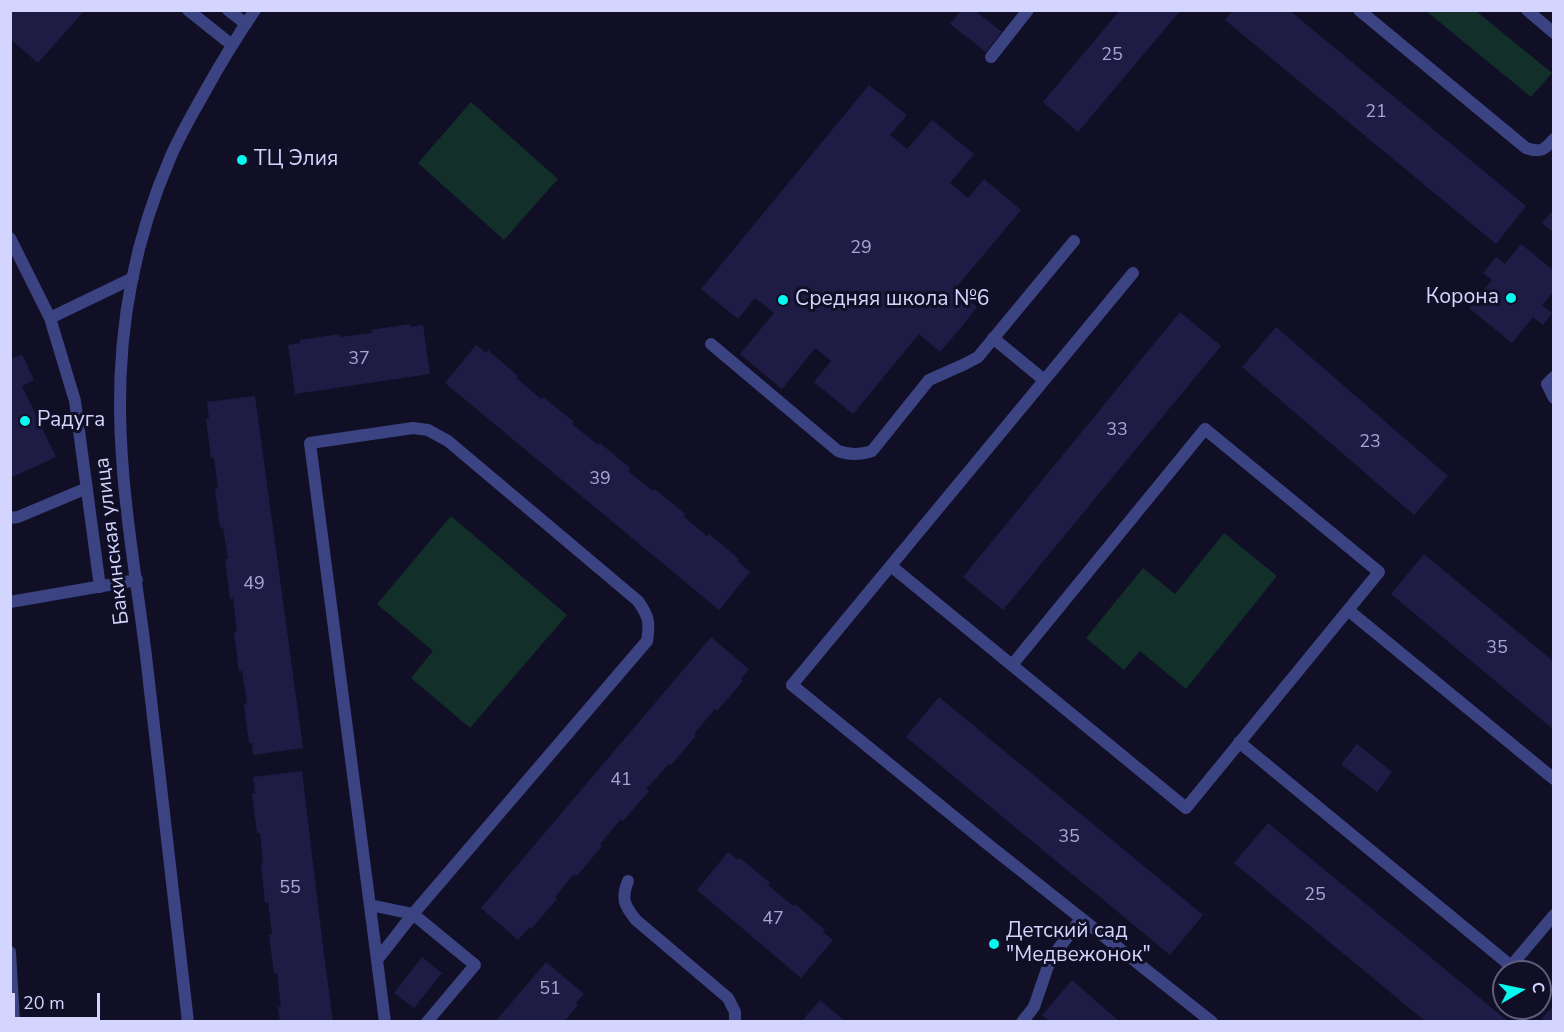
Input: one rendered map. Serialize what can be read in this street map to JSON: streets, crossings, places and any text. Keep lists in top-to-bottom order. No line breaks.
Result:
{"streets":{"street":["Бакинская улица"]},"places":["ТЦ Элия","Корона","Средняя школа №6","Радуга","Детский сад \"Медвежонок\""],"house_numbers":["25","21","29","37","33","23","39","49","35","41","35","55","25","47","51"],"scale_bar":"20 m","north":"right"}
